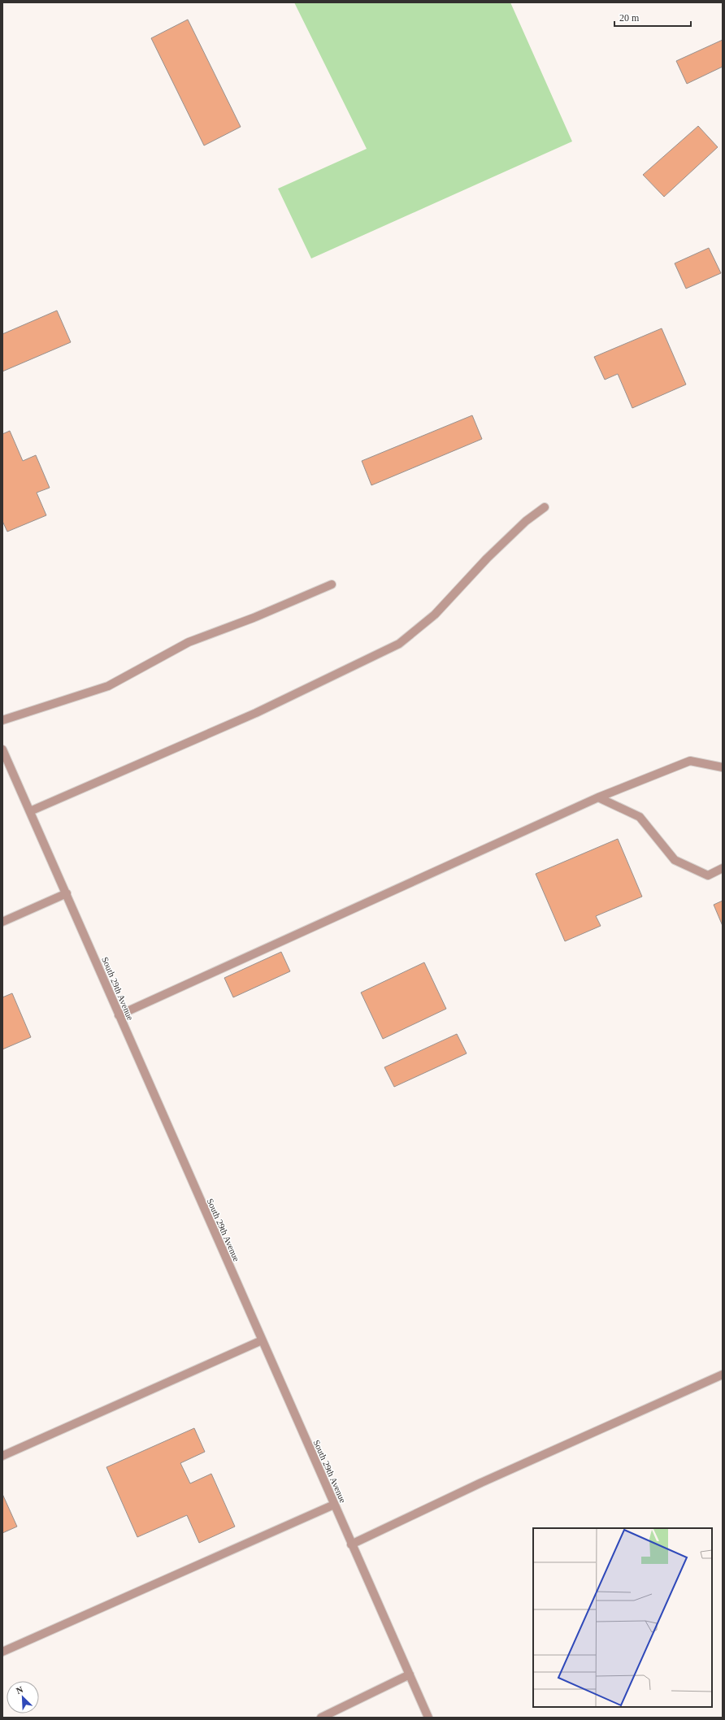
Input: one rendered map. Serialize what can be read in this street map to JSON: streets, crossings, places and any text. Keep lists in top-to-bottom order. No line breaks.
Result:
{"streets":{"street":["South 29th Avenue"]},"scale_bar":"20 m","north":"top left"}
